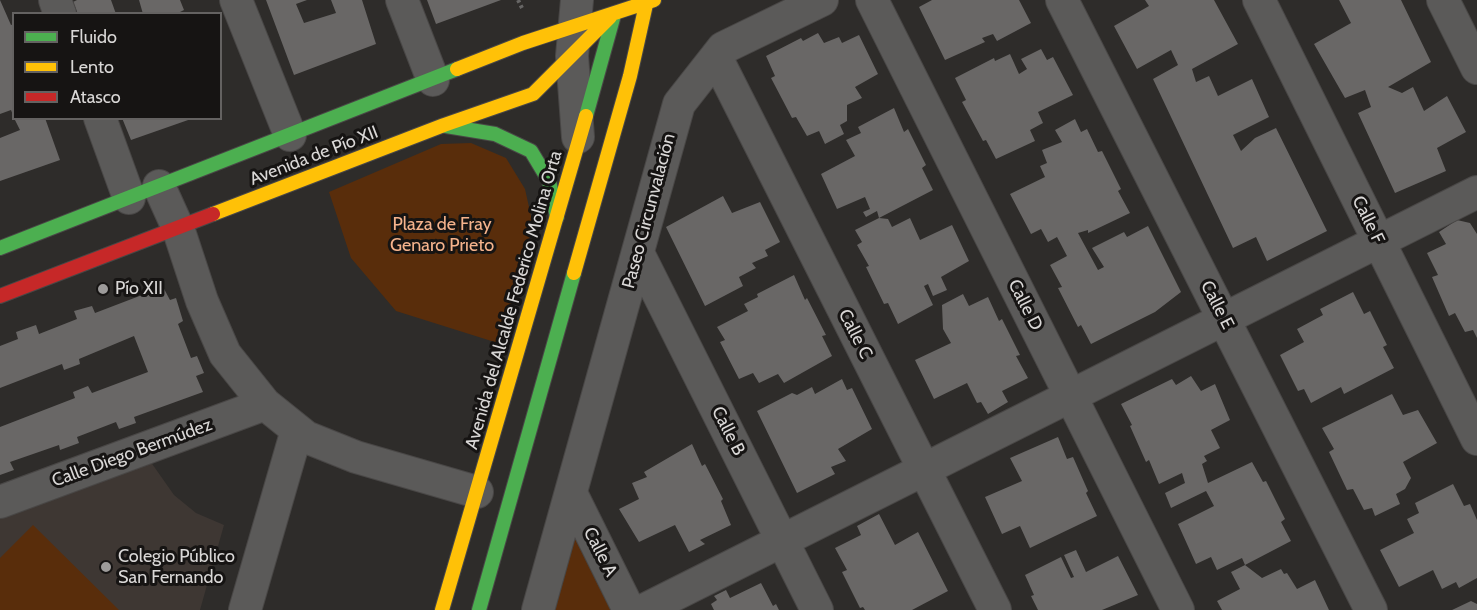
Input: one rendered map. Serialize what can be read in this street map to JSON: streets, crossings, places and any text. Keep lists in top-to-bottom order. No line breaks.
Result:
{"streets":{"main road":["Avenida de Pío XII","Avenida del Alcalde Federico Molina Orta"],"street":["Paseo Circunvalación","Calle F","Calle D","Calle E","Calle C","Calle B","Calle Diego Bermúdez","Calle A"]},"crossings":[["Avenida de Pío XII","Avenida del Alcalde Federico Molina Orta"],["Paseo Circunvalación","Calle C"],["Paseo Circunvalación","Calle B"],["Paseo Circunvalación","Calle A"]],"parks":["Plaza de Fray Genaro Prieto"],"places":["Pío XII","Colegio Público San Fernando"],"legend":["Fluido","Lento","Atasco"]}
